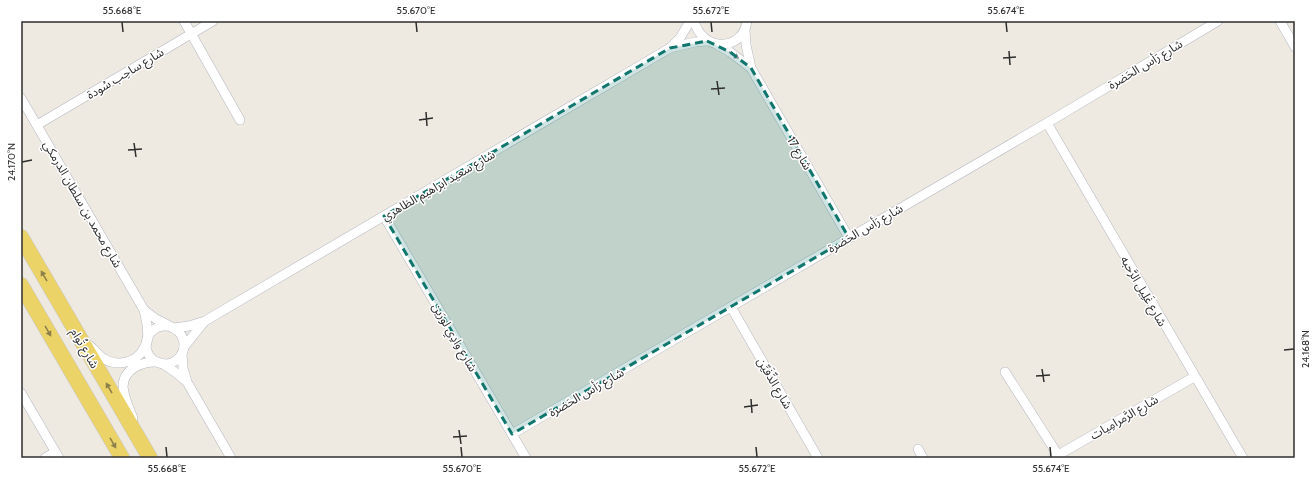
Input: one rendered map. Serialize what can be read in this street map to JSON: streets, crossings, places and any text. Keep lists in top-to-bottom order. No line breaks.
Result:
{"streets":{"main road":["شارع تُوام"],"street":["شارع رَأس الحَضرة","شارع ساحِب سُودة","شارع 17","شارع سعيد ابراهيم الظاهري","شارع محمد بن سلطان الدرمكي","شارع غَلِيل الرَّحبه","شارع وادِي لورَين","شارع الدِّفَيِّن","شارع الرَّمرامِيات"]},"crossings":[["شارع رَأس الحَضرة","شارع 17"],["شارع رَأس الحَضرة","شارع غَلِيل الرَّحبه"],["شارع رَأس الحَضرة","شارع وادِي لورَين"],["شارع رَأس الحَضرة","شارع الدِّفَيِّن"],["شارع ساحِب سُودة","شارع محمد بن سلطان الدرمكي"],["شارع 17","شارع سعيد ابراهيم الظاهري"],["شارع سعيد ابراهيم الظاهري","شارع محمد بن سلطان الدرمكي"],["شارع سعيد ابراهيم الظاهري","شارع وادِي لورَين"],["شارع غَلِيل الرَّحبه","شارع الرَّمرامِيات"]],"coordinates":["55.668°E","55.670°E","55.672°E","55.674°E","24.170°N","24.168°N"]}
